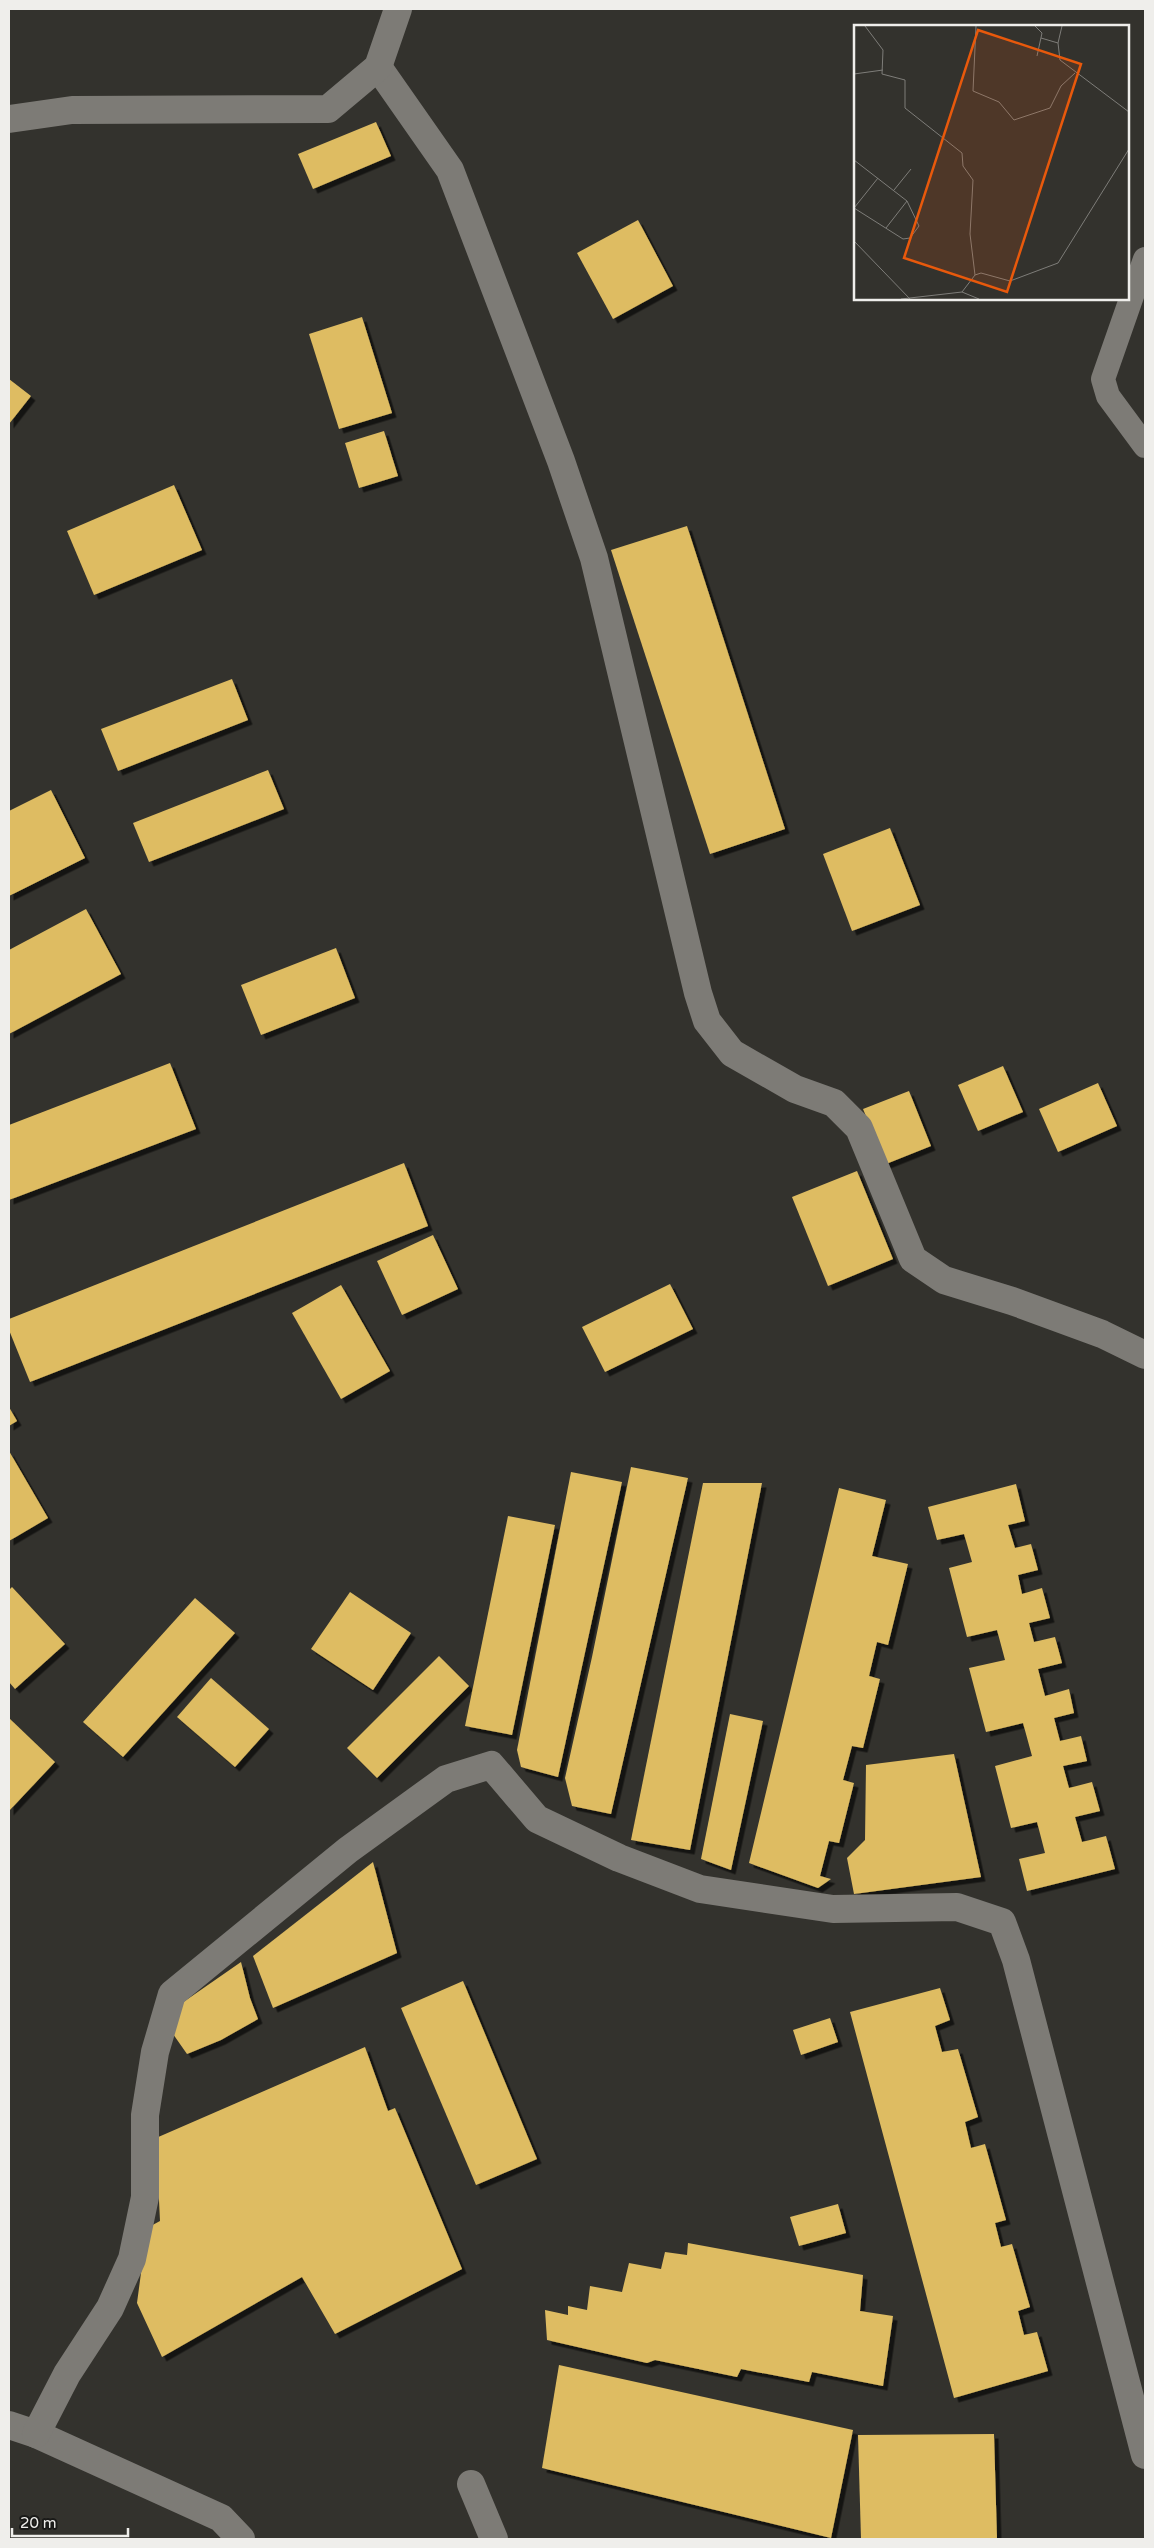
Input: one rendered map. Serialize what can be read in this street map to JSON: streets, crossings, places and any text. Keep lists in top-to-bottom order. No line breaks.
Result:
{"scale_bar":"20 m"}
